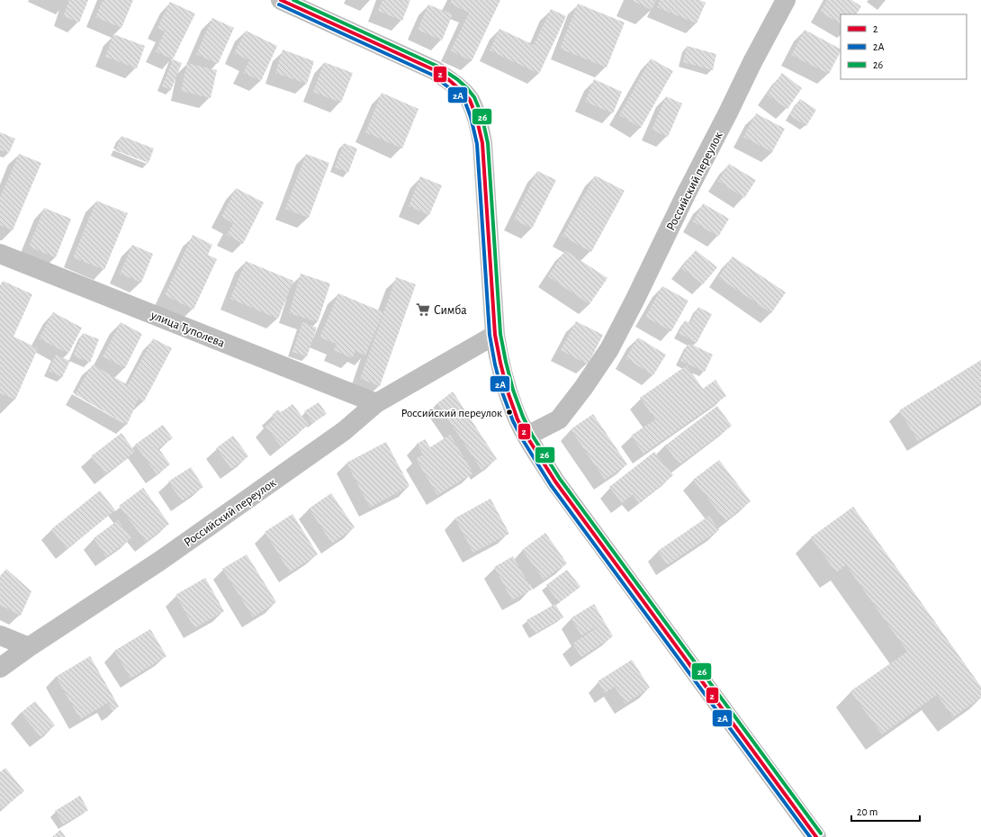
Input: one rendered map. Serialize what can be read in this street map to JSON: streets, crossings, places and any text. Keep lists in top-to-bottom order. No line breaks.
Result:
{"streets":{"street":["Российский переулок","улица Туполева"]},"crossings":[["Российский переулок","улица Туполева"]],"places":{"supermarket":["Симба"],"other":["Российский переулок"]},"lines":["transit line 2","transit line 26","transit line 2А"],"legend":["2","2А","26"],"scale_bar":"20 m"}
